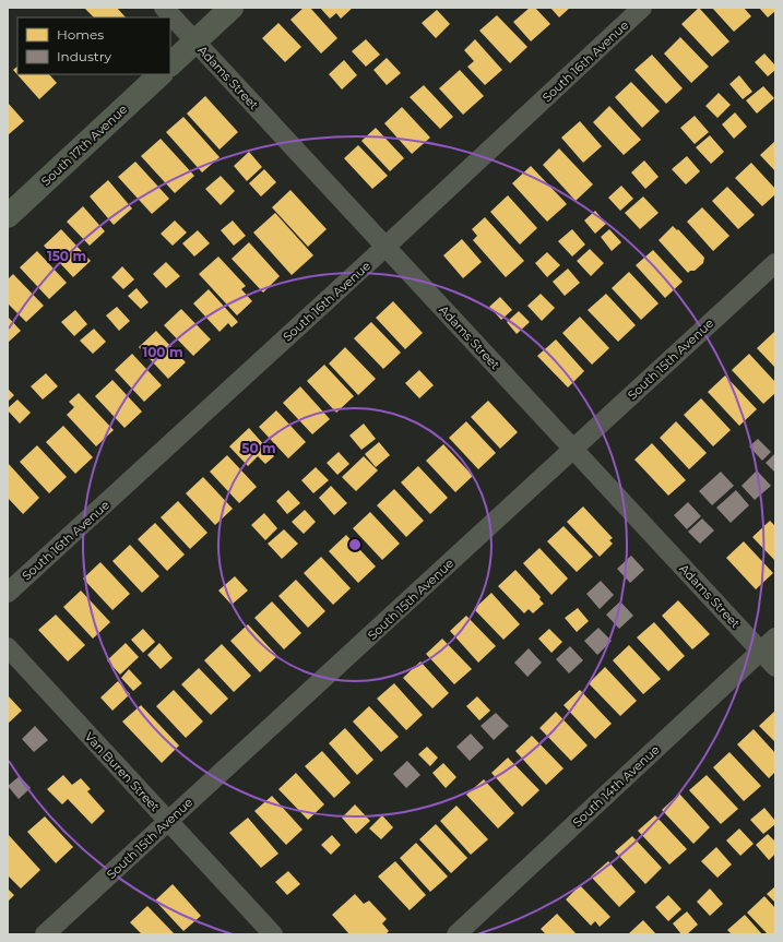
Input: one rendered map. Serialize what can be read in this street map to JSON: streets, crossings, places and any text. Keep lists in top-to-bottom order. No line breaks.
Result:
{"streets":{"street":["South 16th Avenue","Adams Street","South 17th Avenue","South 15th Avenue","Van Buren Street","South 14th Avenue"]},"crossings":[["South 16th Avenue","Adams Street"],["Adams Street","South 15th Avenue"],["Adams Street","South 14th Avenue"],["South 15th Avenue","Van Buren Street"]],"legend":["Homes","Industry"],"rings":["150 m","100 m","50 m"]}
